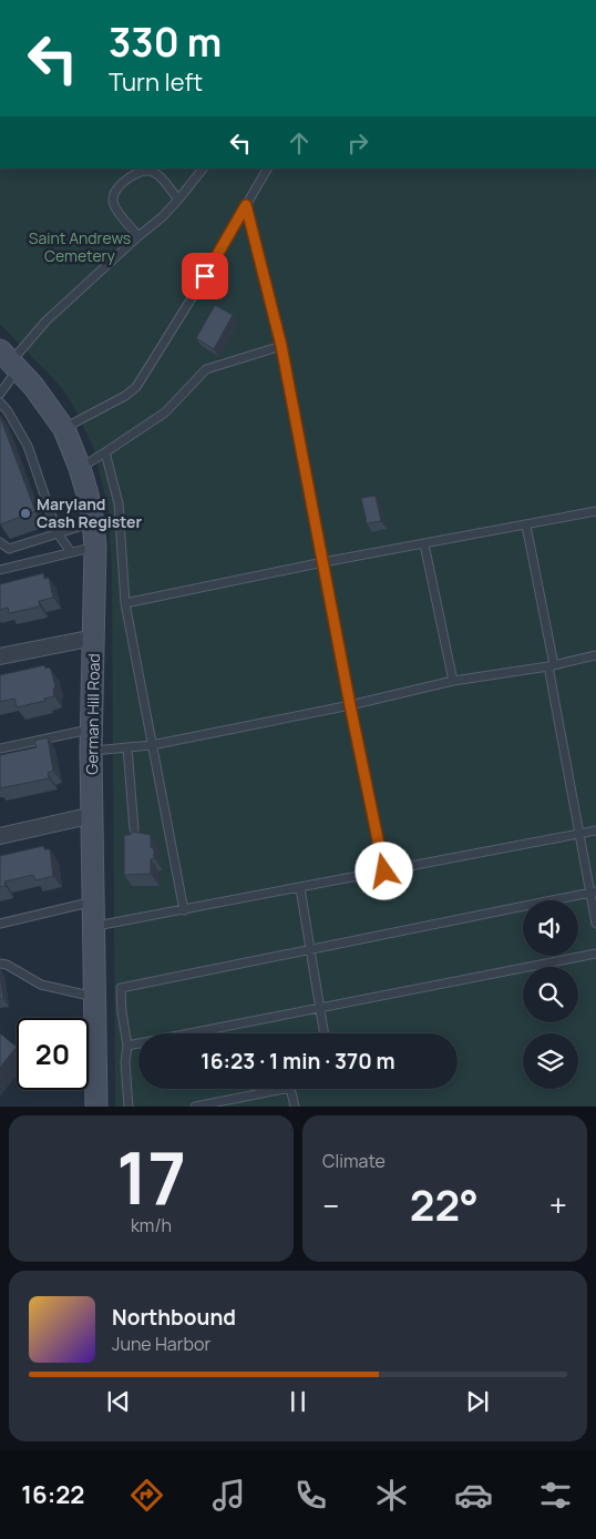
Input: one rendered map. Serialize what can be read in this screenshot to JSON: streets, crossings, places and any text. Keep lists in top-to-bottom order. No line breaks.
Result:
{"streets":{"street":["German Hill Road"]},"parks":["Saint Andrews Cemetery"],"places":["Maryland Cash Register"],"page":{"turn":["330 m","Turn left"],"limit":"20","trip":"16:23 · 1 min · 370 m","tile":[["17","km/h"],"Climate"],"heat":["−","22°","+"],"song":["Northbound","June Harbor"],"tabs":"16:22"}}
